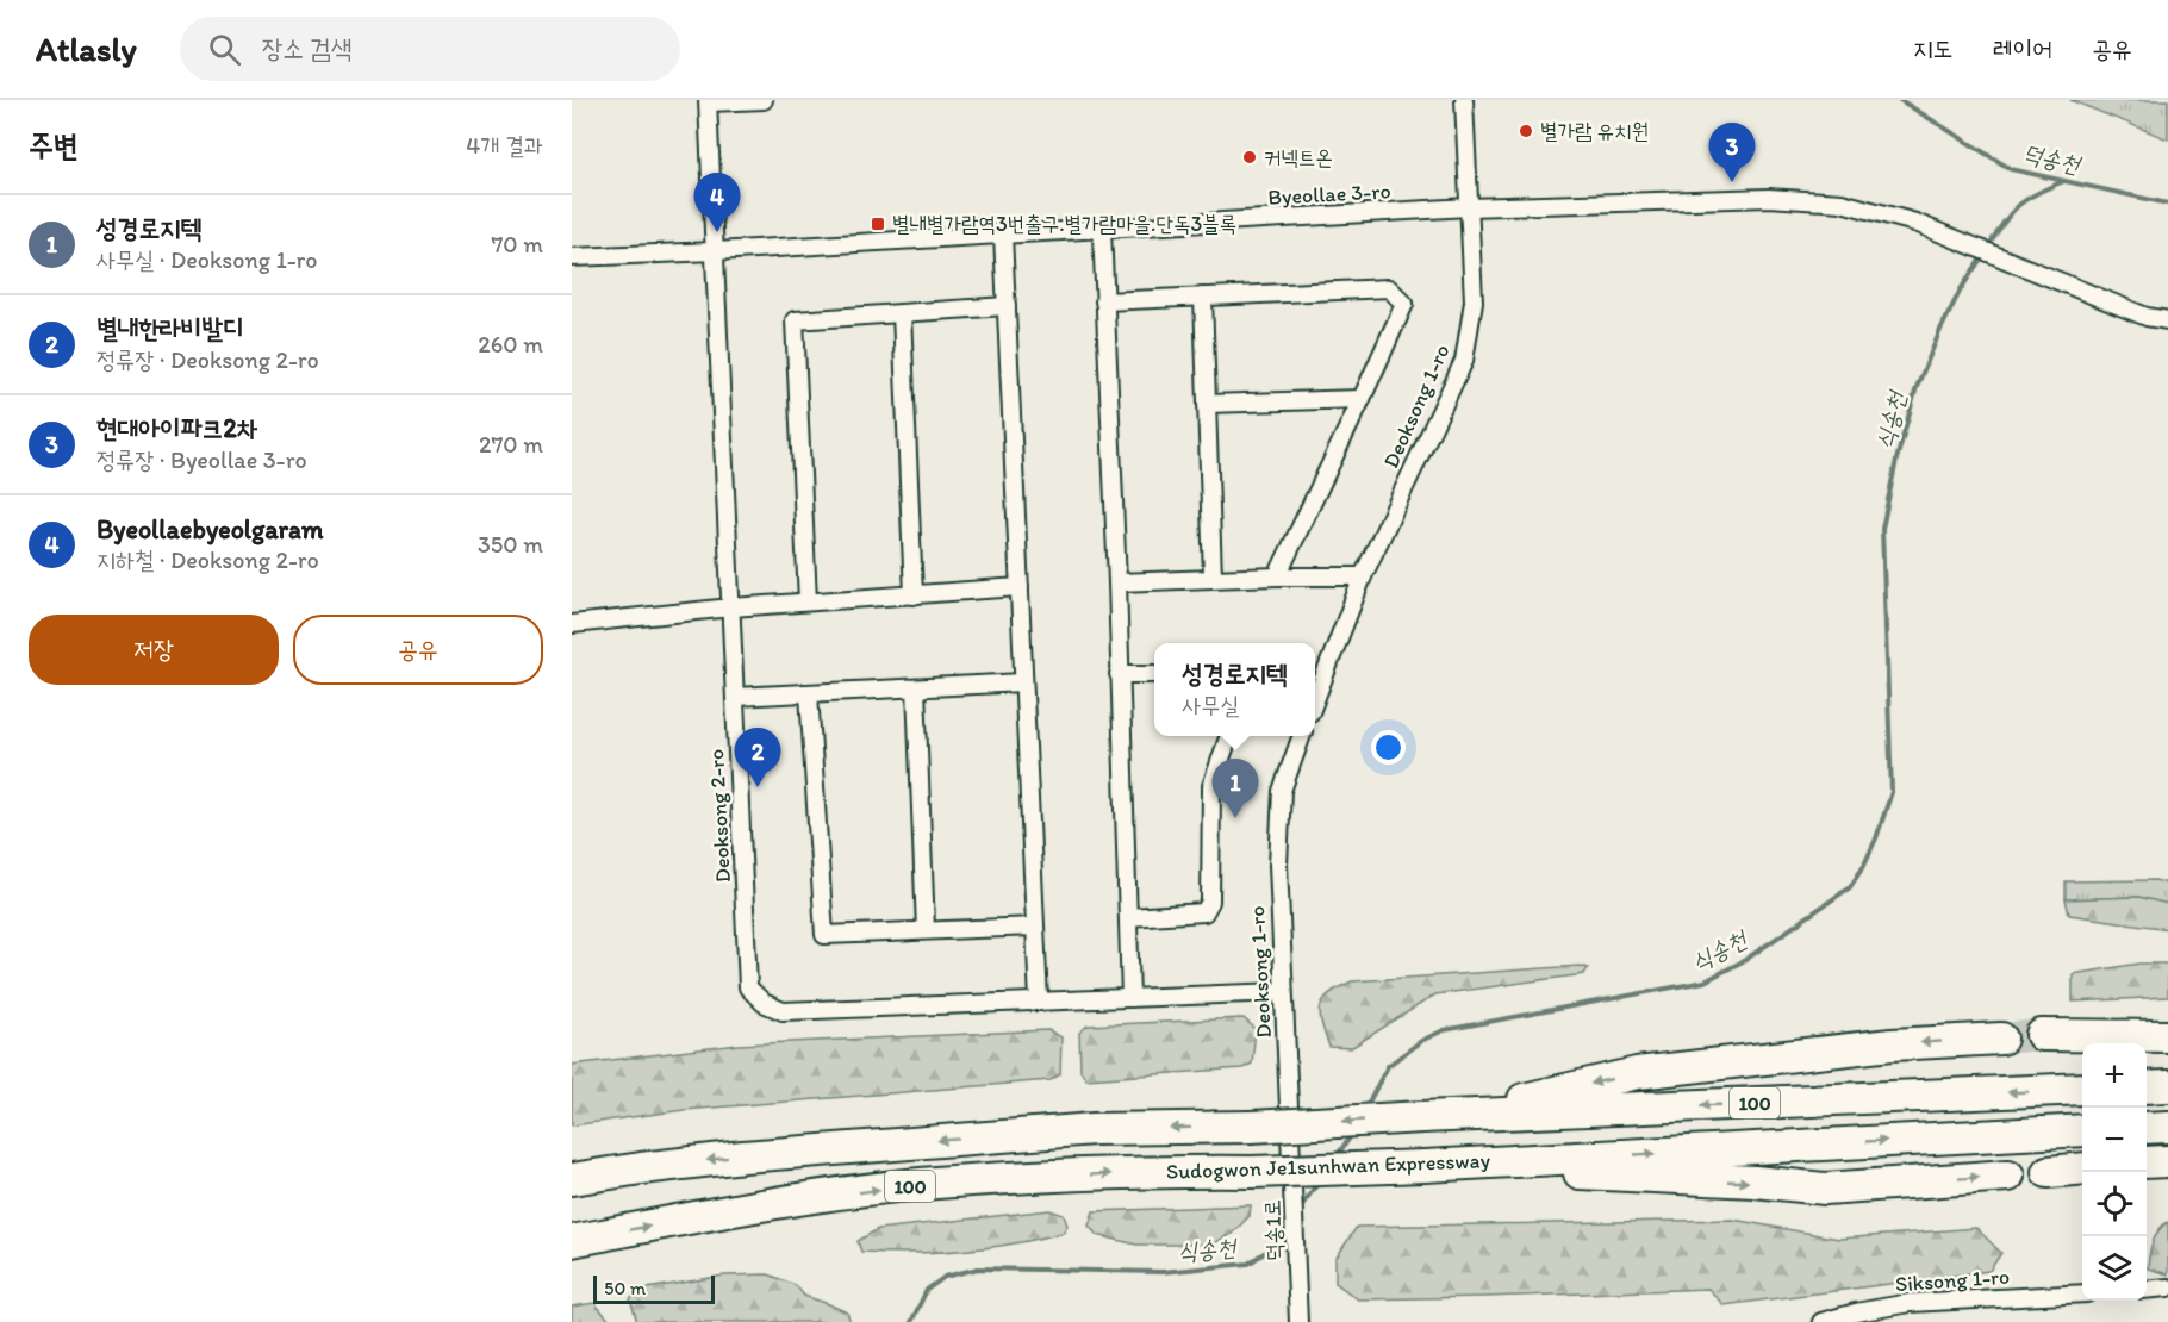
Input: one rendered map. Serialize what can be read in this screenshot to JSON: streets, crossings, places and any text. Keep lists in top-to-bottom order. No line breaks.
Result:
{"streets":{"highway":["100","Sudogwon Je1sunhwan Expressway"],"street":["Byeollae 3-ro","Deoksong 1-ro","Deoksong 2-ro","덕송1로","Siksong 1-ro"]},"crossings":[["Byeollae 3-ro","Deoksong 1-ro"],["Byeollae 3-ro","Deoksong 2-ro"],["Deoksong 1-ro","Deoksong 2-ro"],["Deoksong 1-ro","덕송1로"]],"water":["덕송천","식송천"],"places":{"other":["별가람 유치원","커넥트온"],"transit":["별내별가람역3번출구.별가람마을.단독3블록"]},"scale_bar":"50 m","page":{"header":"Atlasly","search":"장소 검색","nav":["지도","레이어","공유"],"heading":["주변","4개 결과"],"pins":["3","4","2","1"],"list":[{"mark":"1","name":"성경로지텍","note":"사무실 · Deoksong 1-ro","value":"70 m"},{"mark":"2","name":"별내한라비발디","note":"정류장 · Deoksong 2-ro","value":"260 m"},{"mark":"3","name":"현대아이파크2차","note":"정류장 · Byeollae 3-ro","value":"270 m"},{"mark":"4","name":"Byeollaebyeolgaram","note":"지하철 · Deoksong 2-ro","value":"350 m"}],"buttons":["저장","공유"],"popup":["성경로지텍","사무실"],"map_buttons":["+","−"],"scale":"50 m"}}
